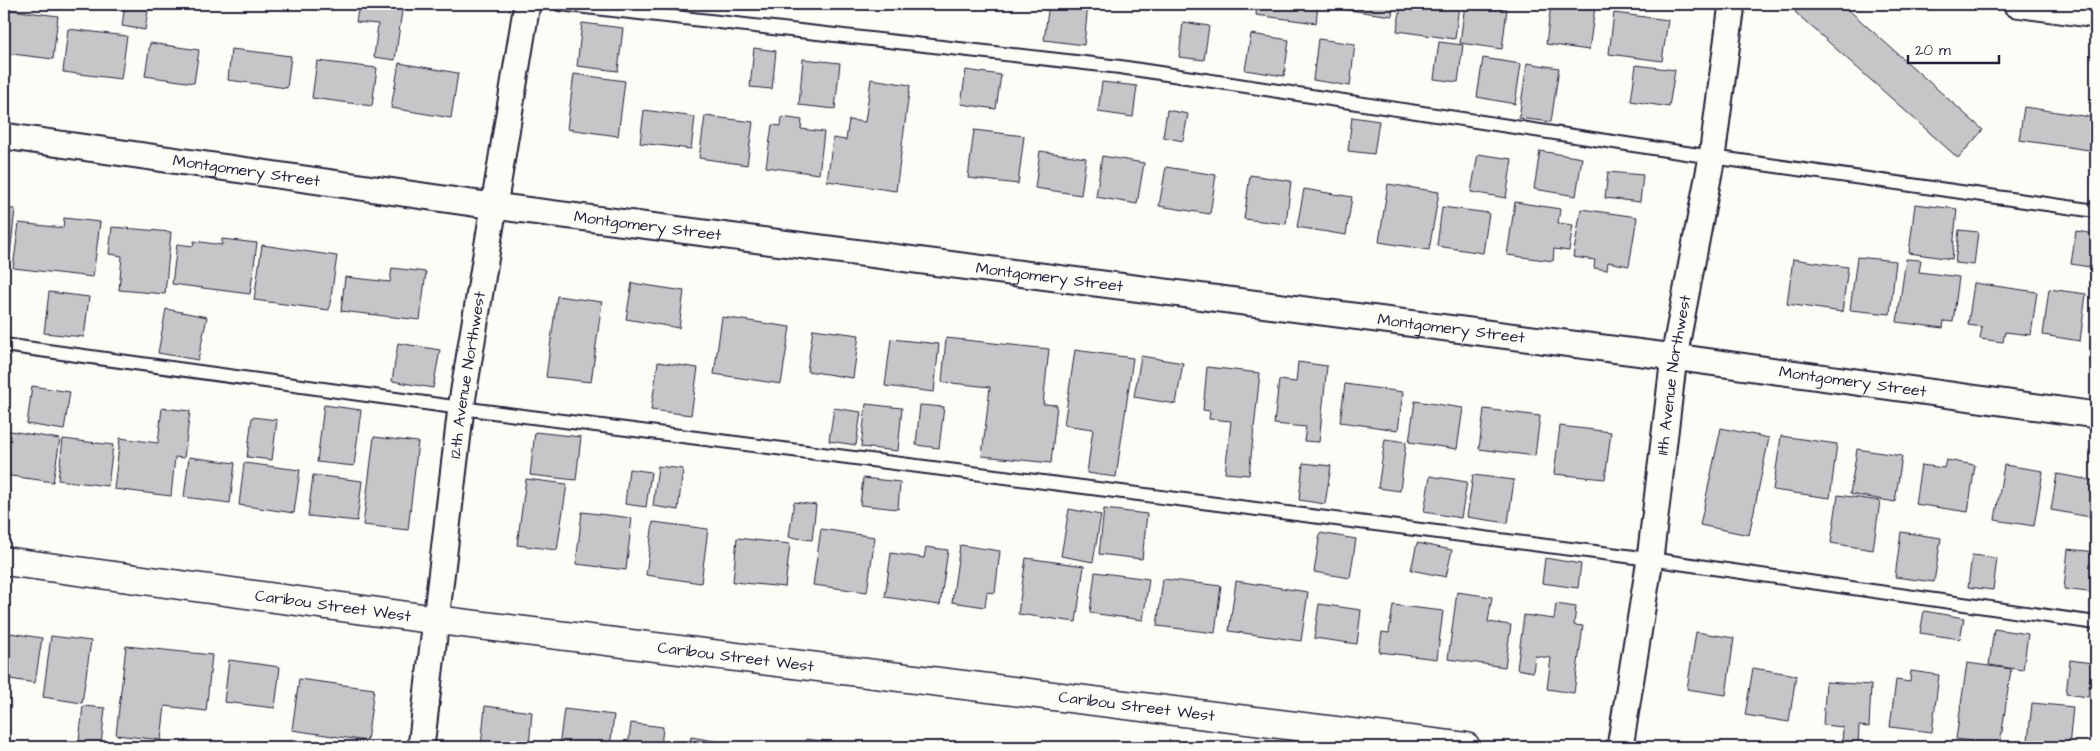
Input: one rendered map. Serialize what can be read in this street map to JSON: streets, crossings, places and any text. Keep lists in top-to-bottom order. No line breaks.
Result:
{"streets":{"street":["Montgomery Street","12th Avenue Northwest","11th Avenue Northwest","Caribou Street West"]},"crossings":[["Montgomery Street","12th Avenue Northwest"],["Montgomery Street","11th Avenue Northwest"],["12th Avenue Northwest","Caribou Street West"]],"scale_bar":"20 m"}
